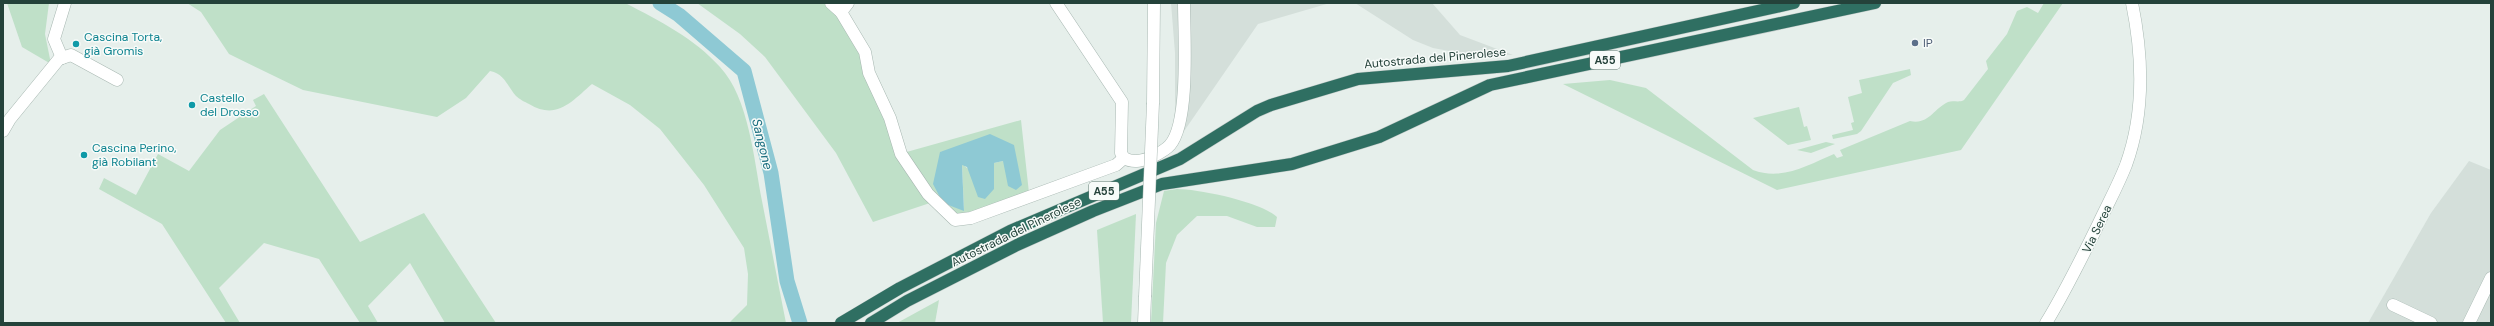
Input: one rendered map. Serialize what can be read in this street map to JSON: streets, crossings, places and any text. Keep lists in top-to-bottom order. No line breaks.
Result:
{"streets":{"highway":["Autostrada del Pinerolese","A55"],"street":["Via Serea"]},"water":["Sangone"],"places":["IP","Cascina Torta, già Gromis","Castello del Drosso","Cascina Perino, già Robilant"]}
